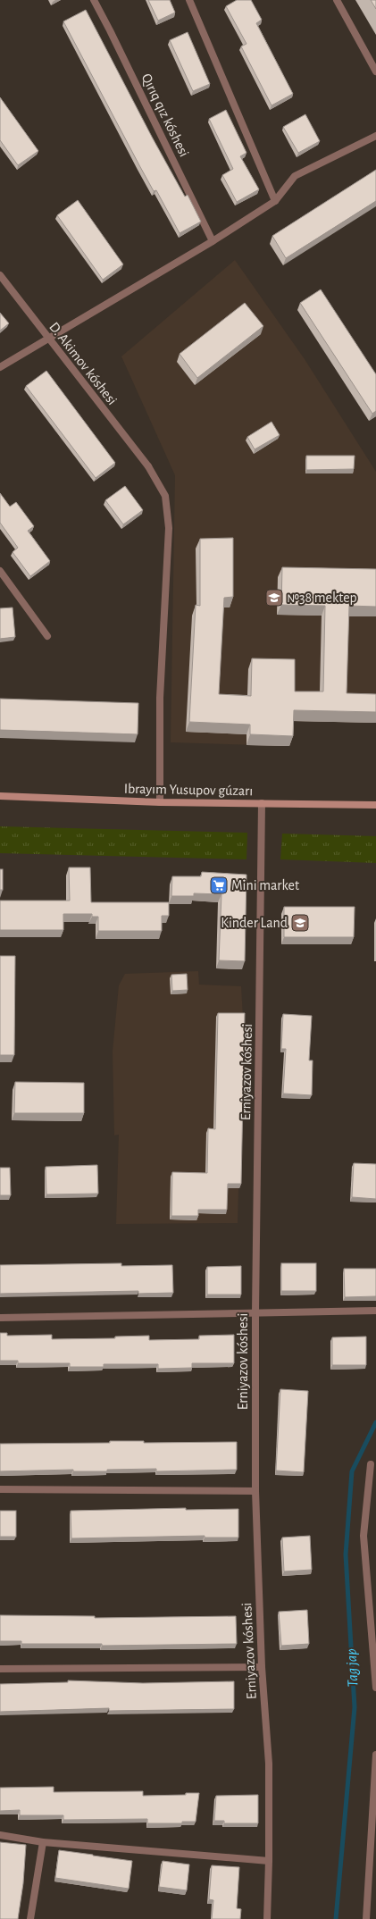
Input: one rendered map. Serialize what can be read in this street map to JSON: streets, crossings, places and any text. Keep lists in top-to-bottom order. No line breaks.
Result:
{"streets":{"main road":["Ibrayım Yusupov gúzarı"],"street":["Qırıq qız kóshesi","D. Akimov kóshesi","Erniyazov kóshesi"]},"crossings":[["D. Akimov kóshesi","Ibrayım Yusupov gúzarı"],["Ibrayım Yusupov gúzarı","Erniyazov kóshesi"]],"water":["Tag jap"],"places":{"school or university":["№38 mektep","Kinder Land"],"supermarket":["Mini market"]}}
